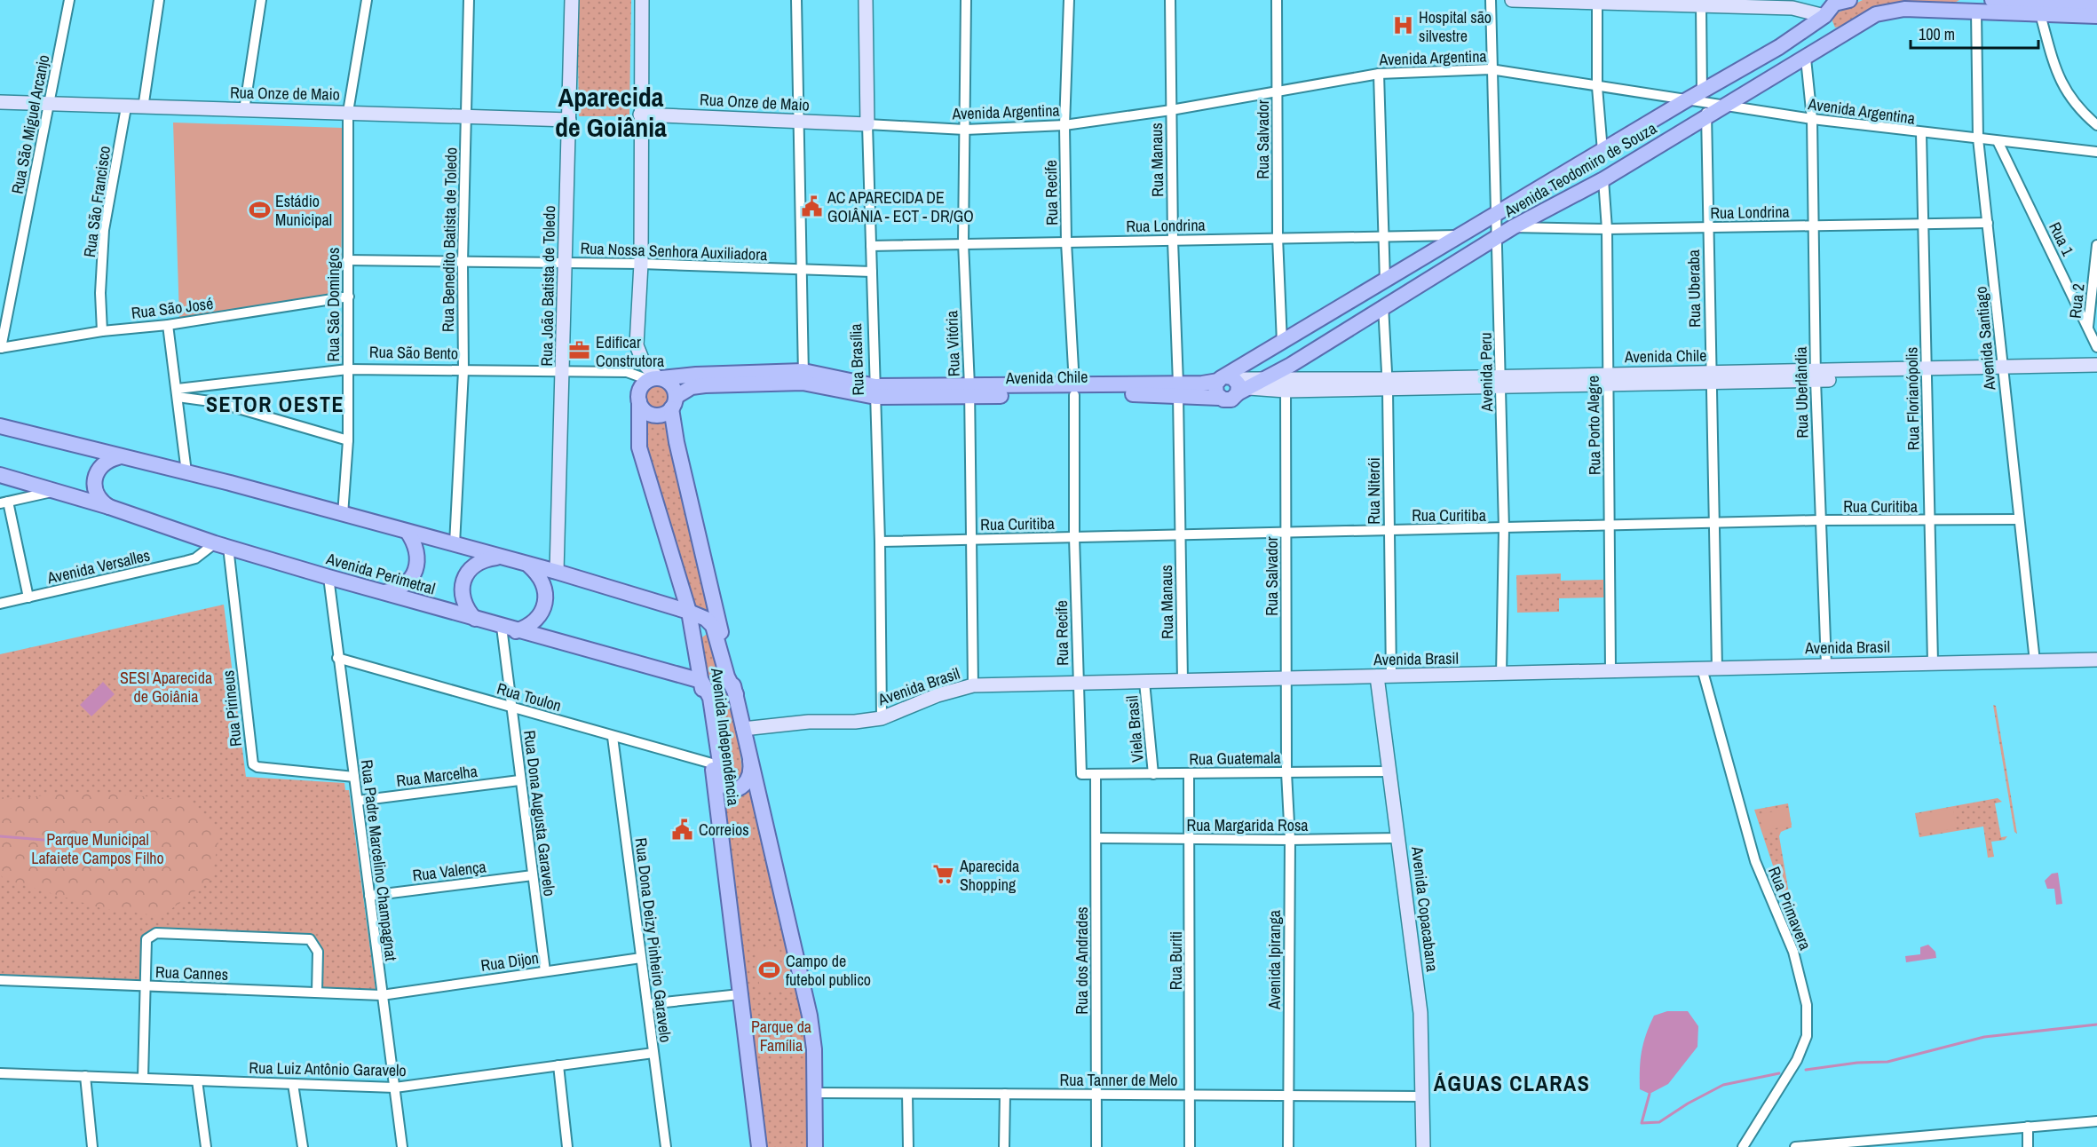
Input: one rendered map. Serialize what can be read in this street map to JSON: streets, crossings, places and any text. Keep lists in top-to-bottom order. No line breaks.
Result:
{"streets":{"main road":["Avenida Teodomiro de Souza","Rua São Bento","Avenida Chile","Avenida Perimetral","Avenida Independência"],"street":["Avenida Argentina","Rua Onze de Maio","Rua São Miguel Arcanjo","Rua Salvador","Rua Manaus","Rua Recife","Rua São Francisco","Rua Londrina","Rua 1","Rua Benedito Batista de Toledo","Rua Nossa Senhora Auxiliadora","Rua João Batista de Toledo","Rua Uberaba","Rua 2","Rua São Domingos","Rua São José","Avenida Santiago","Rua Vitória","Rua Brasília","Avenida Peru","Rua Uberlândia","Rua Florianópolis","Rua Porto Alegre","Rua Niterói","Rua Curitiba","Avenida Versalles","Avenida Brasil","Rua Toulon","Rua Pirineus","Viela Brasil","Rua Guatemala","Rua Marcelha","Rua Dona Augusta Garavelo","Rua Margarida Rosa","Rua Padre Marcelino Champagnat","Rua Valença","Rua Primavera","Avenida Copacabana","Rua Dona Deizy Pinheiro Garavelo","Avenida Ipiranga","Rua dos Andrades","Rua Buriti","Rua Dijon","Rua Cannes","Rua Luiz Antônio Garavelo","Rua Tanner de Melo"]},"crossings":[["Avenida Argentina","Rua Onze de Maio"],["Avenida Argentina","Rua Salvador"],["Avenida Argentina","Rua Manaus"],["Avenida Argentina","Avenida Teodomiro de Souza"],["Avenida Argentina","Rua Recife"],["Avenida Argentina","Rua 1"],["Avenida Argentina","Avenida Santiago"],["Avenida Argentina","Rua Vitória"],["Avenida Argentina","Rua Brasília"],["Avenida Argentina","Avenida Peru"],["Avenida Argentina","Rua Uberlândia"],["Avenida Argentina","Rua Florianópolis"],["Rua Onze de Maio","Rua São Miguel Arcanjo"],["Rua Onze de Maio","Rua São Francisco"],["Rua Onze de Maio","Rua Benedito Batista de Toledo"],["Rua Onze de Maio","Rua João Batista de Toledo"],["Rua Onze de Maio","Rua São Domingos"],["Rua Onze de Maio","Rua Brasília"],["Rua São Miguel Arcanjo","Rua São José"],["Rua Salvador","Avenida Teodomiro de Souza"],["Rua Salvador","Rua Londrina"],["Rua Salvador","Avenida Chile"],["Rua Salvador","Rua Curitiba"],["Rua Salvador","Avenida Brasil"],["Rua Salvador","Rua Guatemala"],["Rua Salvador","Avenida Ipiranga"],["Rua Manaus","Rua Londrina"],["Rua Manaus","Avenida Chile"],["Rua Manaus","Rua Curitiba"],["Rua Manaus","Avenida Brasil"],["Avenida Teodomiro de Souza","Rua Londrina"],["Avenida Teodomiro de Souza","Rua Uberaba"],["Avenida Teodomiro de Souza","Avenida Santiago"],["Avenida Teodomiro de Souza","Avenida Chile"],["Avenida Teodomiro de Souza","Avenida Peru"],["Avenida Teodomiro de Souza","Rua Uberlândia"],["Avenida Teodomiro de Souza","Rua Porto Alegre"],["Avenida Teodomiro de Souza","Rua Niterói"],["Rua Recife","Rua Londrina"],["Rua Recife","Avenida Chile"],["Rua Recife","Rua Curitiba"],["Rua Recife","Avenida Brasil"],["Rua Recife","Rua Guatemala"],["Rua São Francisco","Rua São José"],["Rua Londrina","Rua Uberaba"],["Rua Londrina","Avenida Santiago"],["Rua Londrina","Rua Vitória"],["Rua Londrina","Rua Brasília"],["Rua Londrina","Rua Uberlândia"],["Rua Londrina","Rua Florianópolis"],["Rua Londrina","Rua Porto Alegre"],["Rua 1","Rua 2"],["Rua Benedito Batista de Toledo","Rua Nossa Senhora Auxiliadora"],["Rua Benedito Batista de Toledo","Rua São Bento"],["Rua Nossa Senhora Auxiliadora","Rua João Batista de Toledo"],["Rua Nossa Senhora Auxiliadora","Rua São Domingos"],["Rua Nossa Senhora Auxiliadora","Rua Brasília"],["Rua João Batista de Toledo","Rua São Bento"],["Rua Uberaba","Avenida Chile"],["Rua Uberaba","Rua Curitiba"],["Rua Uberaba","Avenida Brasil"],["Rua São Domingos","Rua São José"],["Rua São Domingos","Rua São Bento"],["Avenida Santiago","Avenida Chile"],["Avenida Santiago","Rua Curitiba"],["Avenida Santiago","Avenida Brasil"],["Rua Vitória","Avenida Chile"],["Rua Vitória","Rua Curitiba"],["Rua Vitória","Avenida Brasil"],["Rua São Bento","Avenida Chile"],["Rua São Bento","Rua Brasília"],["Rua São Bento","Avenida Independência"],["Avenida Chile","Rua Brasília"],["Avenida Chile","Avenida Peru"],["Avenida Chile","Rua Uberlândia"],["Avenida Chile","Rua Florianópolis"],["Avenida Chile","Rua Porto Alegre"],["Avenida Chile","Rua Niterói"],["Rua Brasília","Rua Curitiba"],["Rua Brasília","Avenida Brasil"],["Avenida Peru","Rua Curitiba"],["Avenida Peru","Avenida Brasil"],["Rua Uberlândia","Rua Curitiba"],["Rua Uberlândia","Avenida Brasil"],["Rua Florianópolis","Rua Curitiba"],["Rua Florianópolis","Avenida Brasil"],["Rua Porto Alegre","Rua Curitiba"],["Rua Porto Alegre","Avenida Brasil"],["Rua Niterói","Rua Curitiba"],["Rua Niterói","Avenida Brasil"],["Avenida Versalles","Avenida Perimetral"],["Avenida Versalles","Rua Pirineus"],["Avenida Perimetral","Rua Pirineus"],["Avenida Perimetral","Avenida Independência"],["Avenida Perimetral","Rua Dona Augusta Garavelo"],["Avenida Perimetral","Rua Padre Marcelino Champagnat"],["Avenida Brasil","Viela Brasil"],["Avenida Brasil","Avenida Independência"],["Avenida Brasil","Rua Primavera"],["Avenida Brasil","Avenida Copacabana"],["Rua Toulon","Avenida Independência"],["Rua Toulon","Rua Dona Augusta Garavelo"],["Rua Toulon","Rua Padre Marcelino Champagnat"],["Rua Toulon","Rua Dona Deizy Pinheiro Garavelo"],["Rua Pirineus","Rua Padre Marcelino Champagnat"],["Viela Brasil","Rua Guatemala"],["Avenida Independência","Rua Tanner de Melo"],["Rua Guatemala","Avenida Copacabana"],["Rua Guatemala","Avenida Ipiranga"],["Rua Guatemala","Rua dos Andrades"],["Rua Guatemala","Rua Buriti"],["Rua Marcelha","Rua Dona Augusta Garavelo"],["Rua Marcelha","Rua Padre Marcelino Champagnat"],["Rua Dona Augusta Garavelo","Rua Valença"],["Rua Dona Augusta Garavelo","Rua Dijon"],["Rua Margarida Rosa","Avenida Copacabana"],["Rua Margarida Rosa","Avenida Ipiranga"],["Rua Margarida Rosa","Rua dos Andrades"],["Rua Margarida Rosa","Rua Buriti"],["Rua Padre Marcelino Champagnat","Rua Valença"],["Rua Padre Marcelino Champagnat","Rua Dijon"],["Rua Padre Marcelino Champagnat","Rua Cannes"],["Rua Padre Marcelino Champagnat","Rua Luiz Antônio Garavelo"],["Avenida Copacabana","Rua Tanner de Melo"],["Rua Dona Deizy Pinheiro Garavelo","Rua Dijon"],["Rua Dona Deizy Pinheiro Garavelo","Rua Luiz Antônio Garavelo"],["Avenida Ipiranga","Rua Tanner de Melo"],["Rua dos Andrades","Rua Tanner de Melo"],["Rua Buriti","Rua Tanner de Melo"],["Rua Dijon","Rua Cannes"]],"districts":["Aparecida de Goiânia","SETOR OESTE","ÁGUAS CLARAS"],"parks":["SESI Aparecida de Goiânia","Parque Municipal Lafaiete Campos Filho","Parque da Família"],"places":{"hospital":["Hospital são silvestre"],"public building":["AC APARECIDA DE GOIÂNIA - ECT - DR/GO","Correios"],"sports":["Estádio Municipal","Campo de futebol publico"],"office":["Edificar Construtora"],"supermarket":["Aparecida Shopping"]},"scale_bar":"100 m"}
